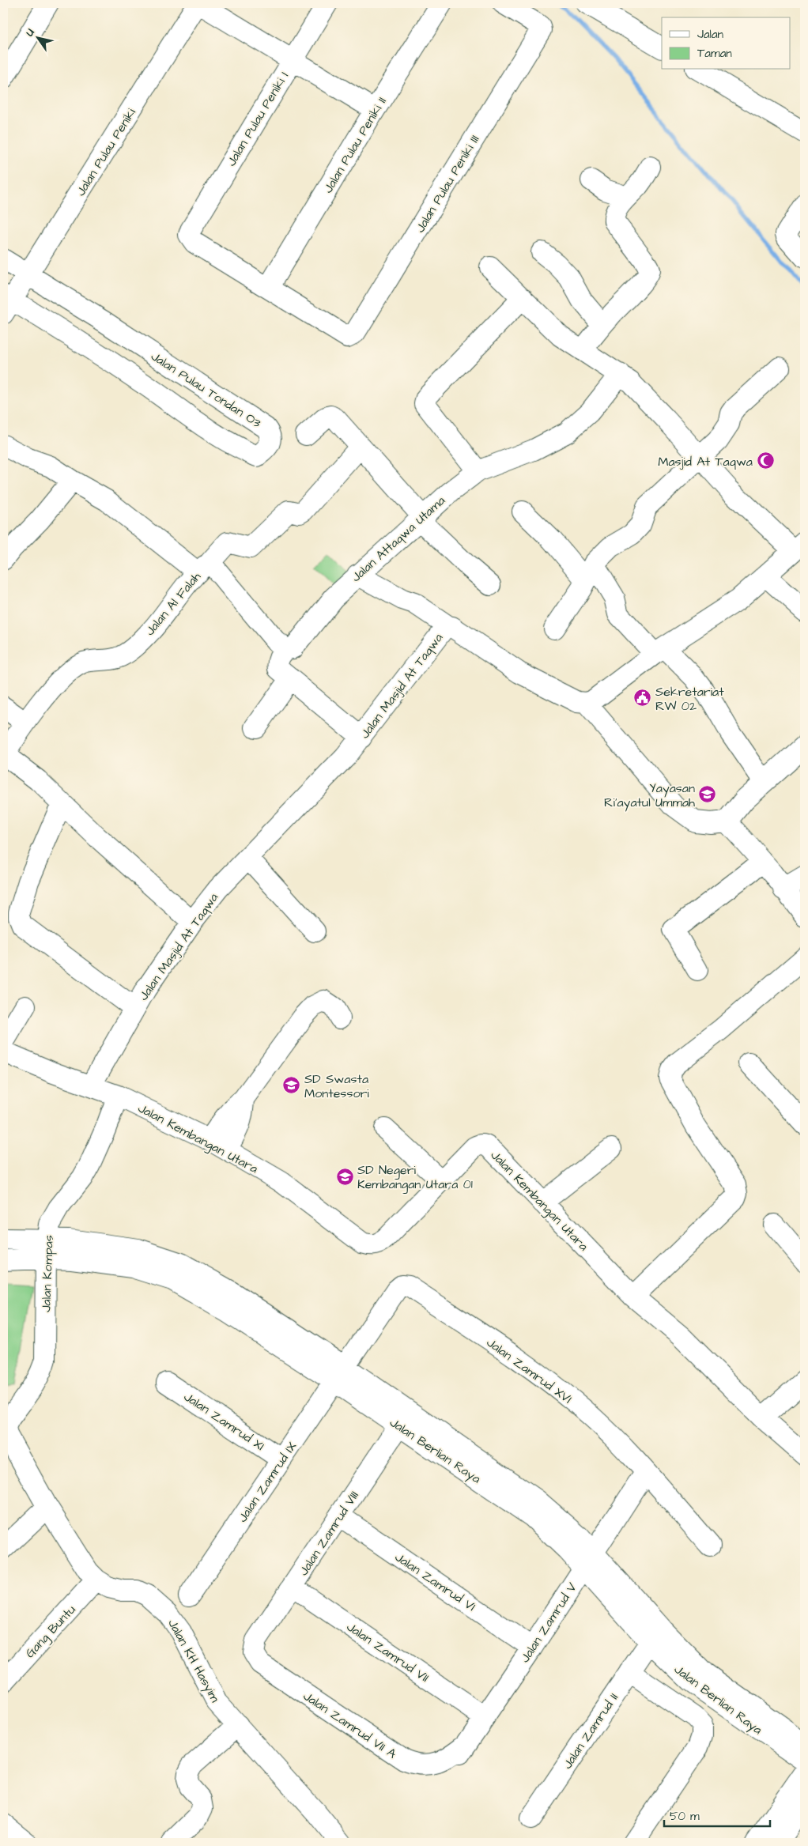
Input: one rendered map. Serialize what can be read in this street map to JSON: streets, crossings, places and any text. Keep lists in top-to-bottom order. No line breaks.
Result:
{"streets":{"street":["Jalan Pulau Peniki I","Jalan Pulau Peniki II","Jalan Pulau Peniki","Jalan Pulau Peniki III","Jalan Pulau Tondan O3","Jalan Attaqwa Utama","Jalan Al Falah","Jalan Masjid At Taqwa","Jalan Kembangan Utara","Jalan Kompas","Jalan Zamrud XVI","Jalan Zamrud XI","Jalan Berlian Raya","Jalan Zamrud IX","Jalan Zamrud VIII","Jalan Zamrud VI","Jalan Zamrud V","Gang Buntu","Jalan Zamrud VII","Jalan KH Hasyim","Jalan Zamrud VII A","Jalan Zamrud II"]},"crossings":[["Jalan Pulau Peniki I","Jalan Pulau Peniki II"],["Jalan Pulau Peniki I","Jalan Pulau Peniki III"],["Jalan Pulau Peniki II","Jalan Pulau Peniki III"],["Jalan Pulau Peniki","Jalan Pulau Tondan O3"],["Jalan Masjid At Taqwa","Jalan Kembangan Utara"],["Jalan Kembangan Utara","Jalan Kompas"],["Jalan Kompas","Jalan Berlian Raya"],["Jalan Kompas","Jalan KH Hasyim"],["Jalan Zamrud XVI","Jalan Berlian Raya"],["Jalan Zamrud XVI","Jalan Zamrud IX"],["Jalan Zamrud XVI","Jalan Zamrud V"],["Jalan Zamrud XI","Jalan Zamrud IX"],["Jalan Berlian Raya","Jalan Zamrud IX"],["Jalan Berlian Raya","Jalan Zamrud VIII"],["Jalan Berlian Raya","Jalan Zamrud V"],["Jalan Berlian Raya","Jalan Zamrud II"],["Jalan Zamrud VIII","Jalan Zamrud VI"],["Jalan Zamrud VIII","Jalan Zamrud VII"],["Jalan Zamrud VIII","Jalan Zamrud VII A"],["Jalan Zamrud VI","Jalan Zamrud V"],["Jalan Zamrud V","Jalan Zamrud VII"],["Jalan Zamrud V","Jalan Zamrud VII A"],["Gang Buntu","Jalan KH Hasyim"]],"places":{"mosque":["Masjid At Taqwa"],"public building":["Sekretariat RW 02"],"school or university":["Yayasan Ri'ayatul Ummah","SD Swasta Montessori","SD Negeri Kembangan Utara 01"]},"legend":["Jalan","Taman"],"scale_bar":"50 m","north":"top left"}
